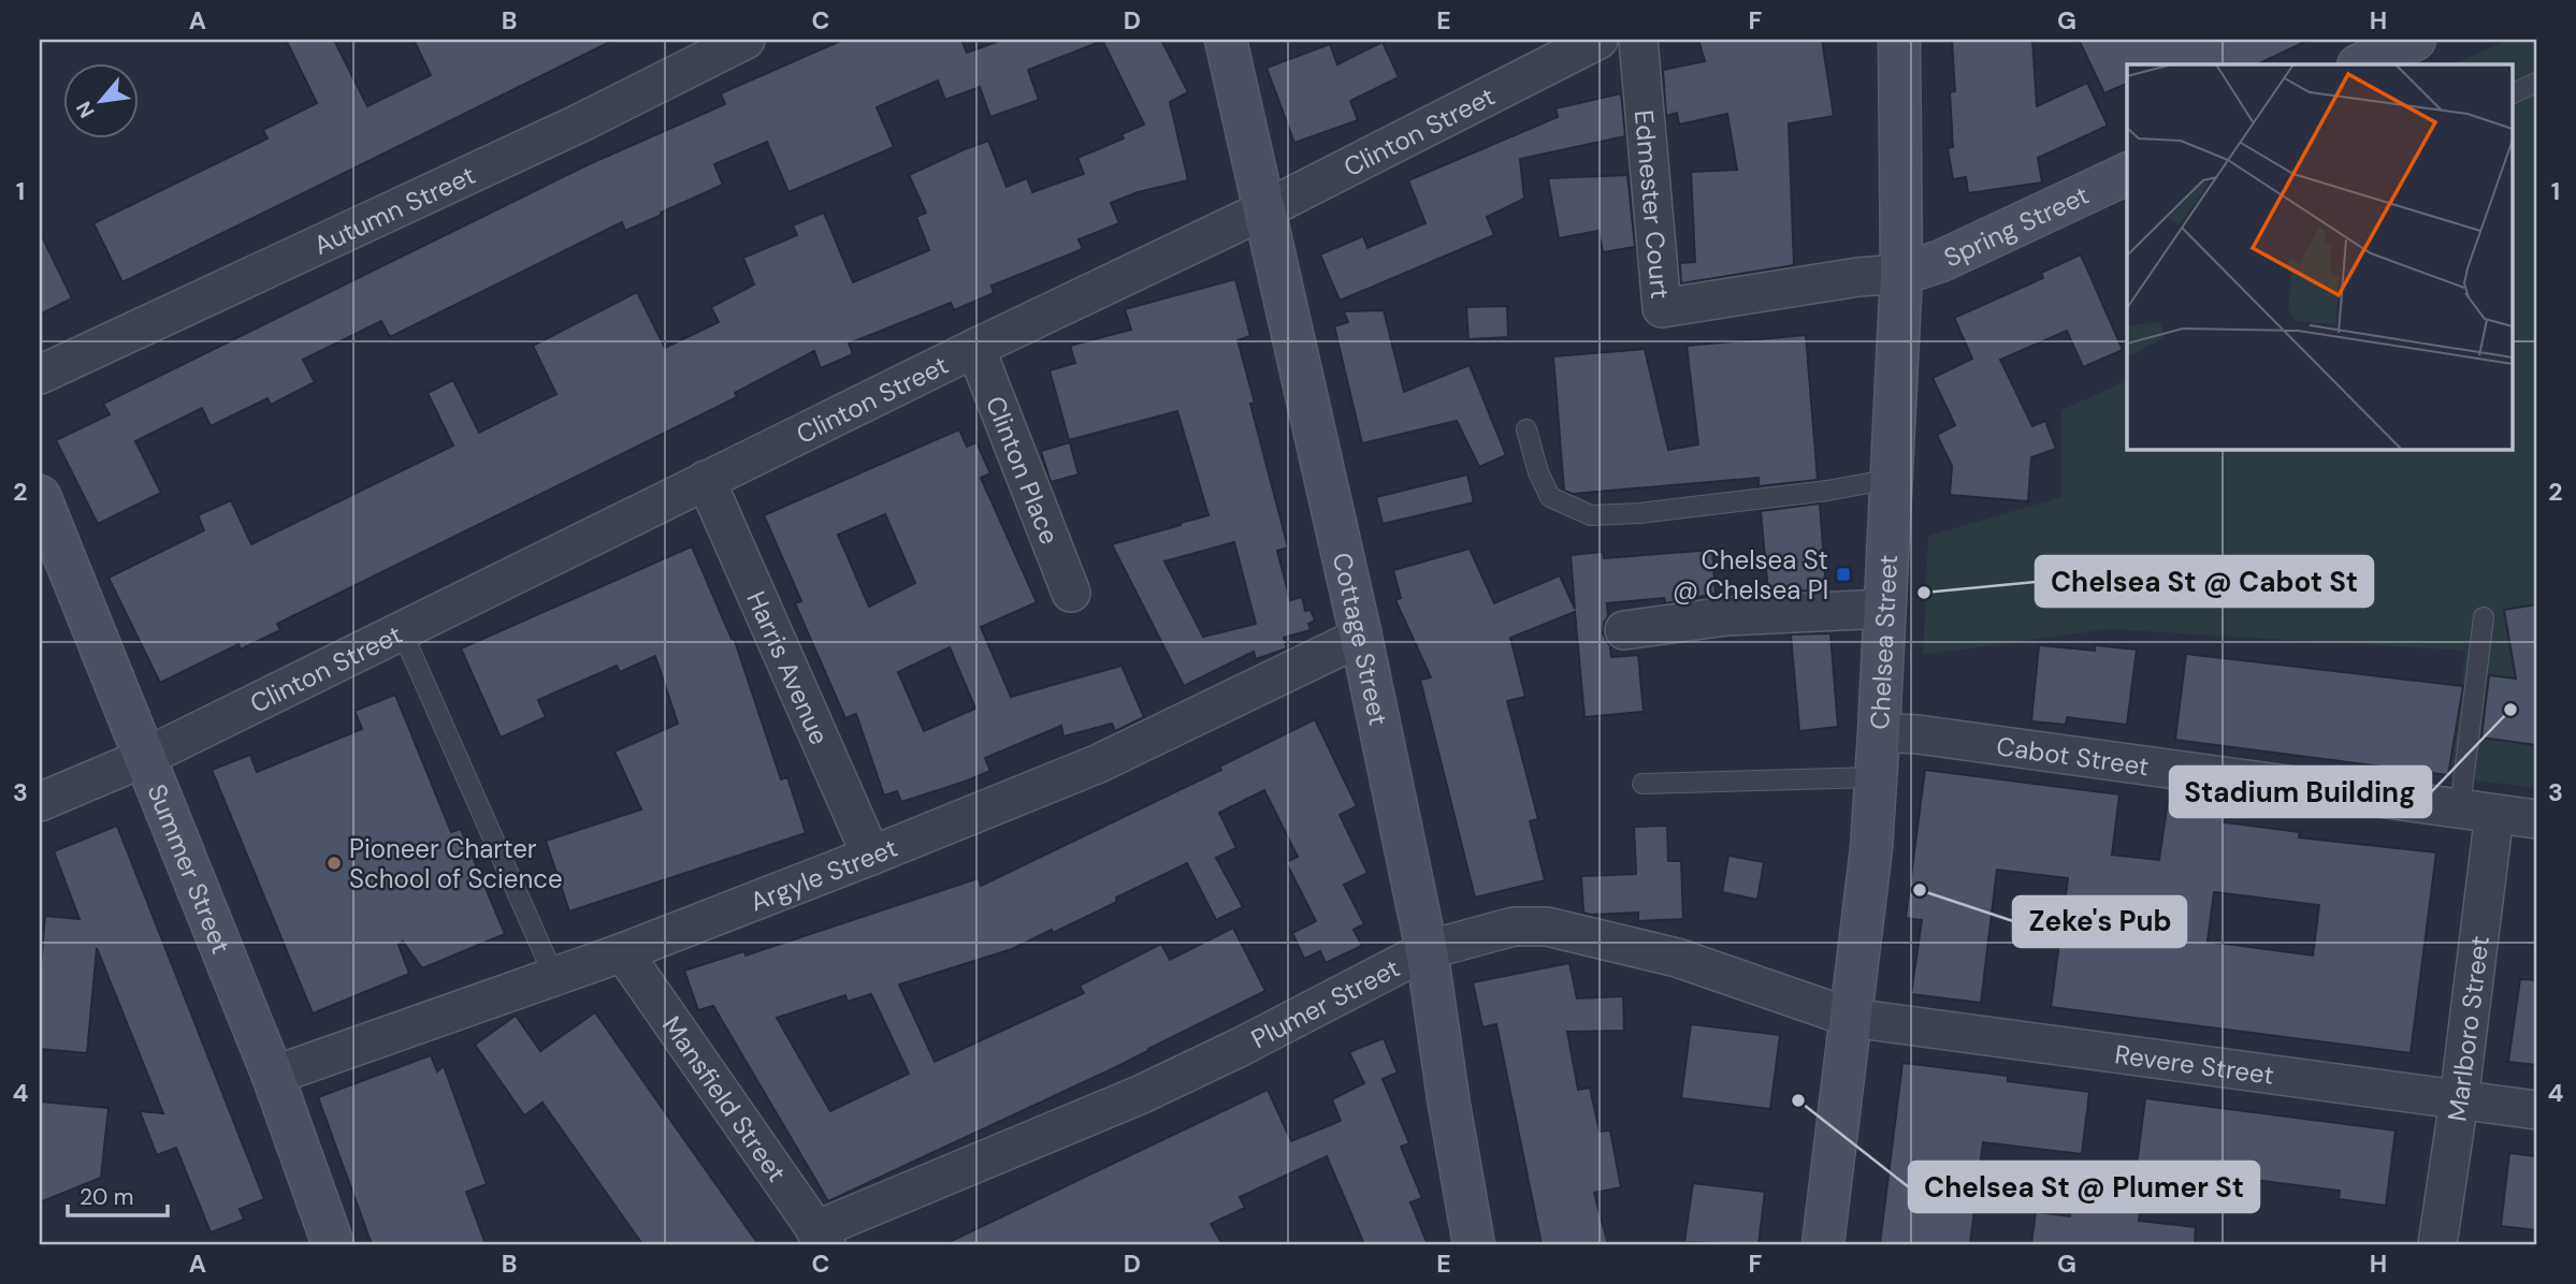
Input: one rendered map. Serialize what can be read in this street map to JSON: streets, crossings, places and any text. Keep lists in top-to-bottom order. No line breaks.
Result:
{"streets":{"street":["Clinton Street","Edmester Court","Autumn Street","Spring Street","Clinton Place","Cottage Street","Chelsea Street","Harris Avenue","Cabot Street","Summer Street","Argyle Street","Plumer Street","Marlboro Street","Revere Street","Mansfield Street"]},"crossings":[["Clinton Street","Clinton Place"],["Clinton Street","Cottage Street"],["Clinton Street","Harris Avenue"],["Clinton Street","Summer Street"],["Edmester Court","Spring Street"],["Edmester Court","Chelsea Street"],["Spring Street","Chelsea Street"],["Cottage Street","Argyle Street"],["Cottage Street","Plumer Street"],["Chelsea Street","Cabot Street"],["Chelsea Street","Plumer Street"],["Chelsea Street","Revere Street"],["Harris Avenue","Argyle Street"],["Cabot Street","Marlboro Street"],["Summer Street","Argyle Street"],["Argyle Street","Mansfield Street"],["Plumer Street","Revere Street"],["Plumer Street","Mansfield Street"],["Marlboro Street","Revere Street"]],"places":{"transit":["Chelsea St @ Chelsea Pl"],"other":["Chelsea St @ Cabot St","Stadium Building","Pioneer Charter School of Science","Zeke's Pub","Chelsea St @ Plumer St"]},"scale_bar":"20 m","north":"bottom left","grid":{"columns":["A","B","C","D","E","F","G","H"],"rows":["1","2","3","4"]}}
